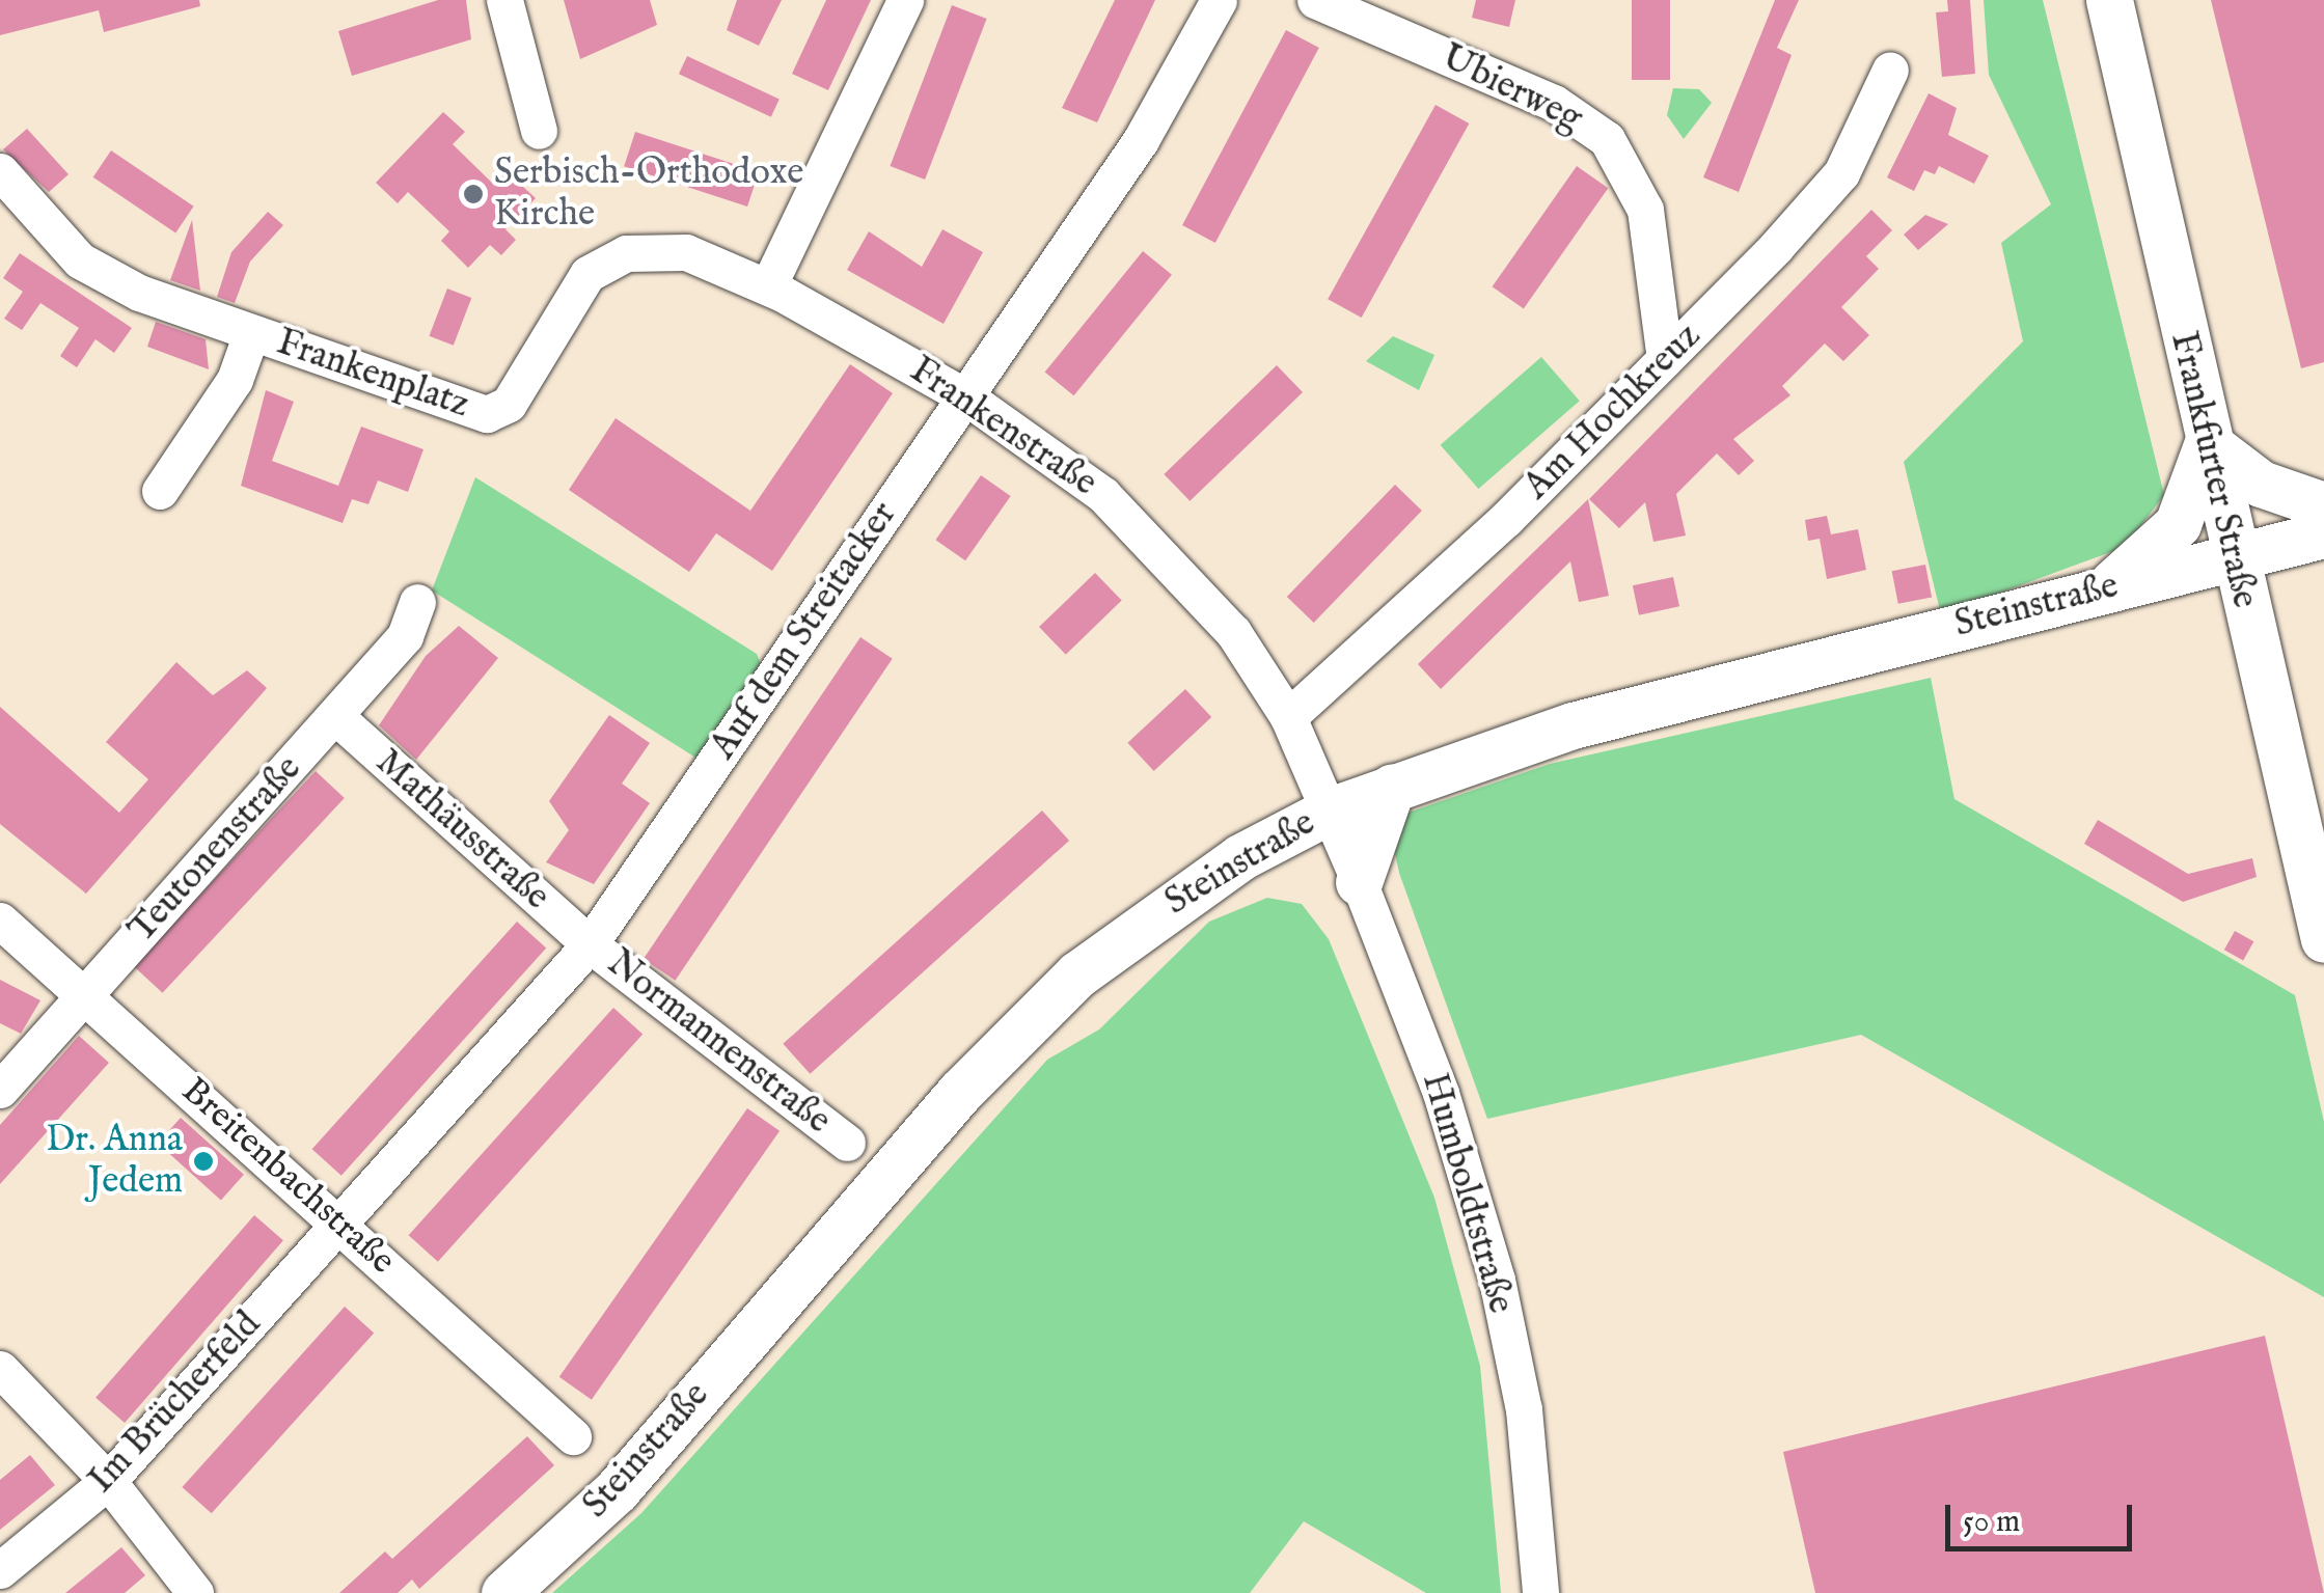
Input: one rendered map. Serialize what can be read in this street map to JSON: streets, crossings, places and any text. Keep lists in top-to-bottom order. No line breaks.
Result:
{"streets":{"main road":["Frankfurter Straße","Steinstraße"],"street":["Ubierweg","Frankenplatz","Am Hochkreuz","Frankenstraße","Auf dem Streitacker","Mathäusstraße","Teutonenstraße","Normannenstraße","Breitenbachstraße","Humboldtstraße","Im Brücherfeld"]},"crossings":[["Ubierweg","Am Hochkreuz"],["Frankenplatz","Frankenstraße"],["Am Hochkreuz","Frankenstraße"],["Frankenstraße","Steinstraße"],["Frankenstraße","Auf dem Streitacker"],["Frankenstraße","Humboldtstraße"],["Frankfurter Straße","Steinstraße"],["Steinstraße","Humboldtstraße"],["Auf dem Streitacker","Mathäusstraße"],["Auf dem Streitacker","Normannenstraße"],["Auf dem Streitacker","Breitenbachstraße"],["Auf dem Streitacker","Im Brücherfeld"],["Mathäusstraße","Teutonenstraße"],["Mathäusstraße","Normannenstraße"],["Teutonenstraße","Breitenbachstraße"],["Breitenbachstraße","Im Brücherfeld"]],"places":["Serbisch-Orthodoxe Kirche","Dr. Anna Jedem"],"scale_bar":"50 m"}
